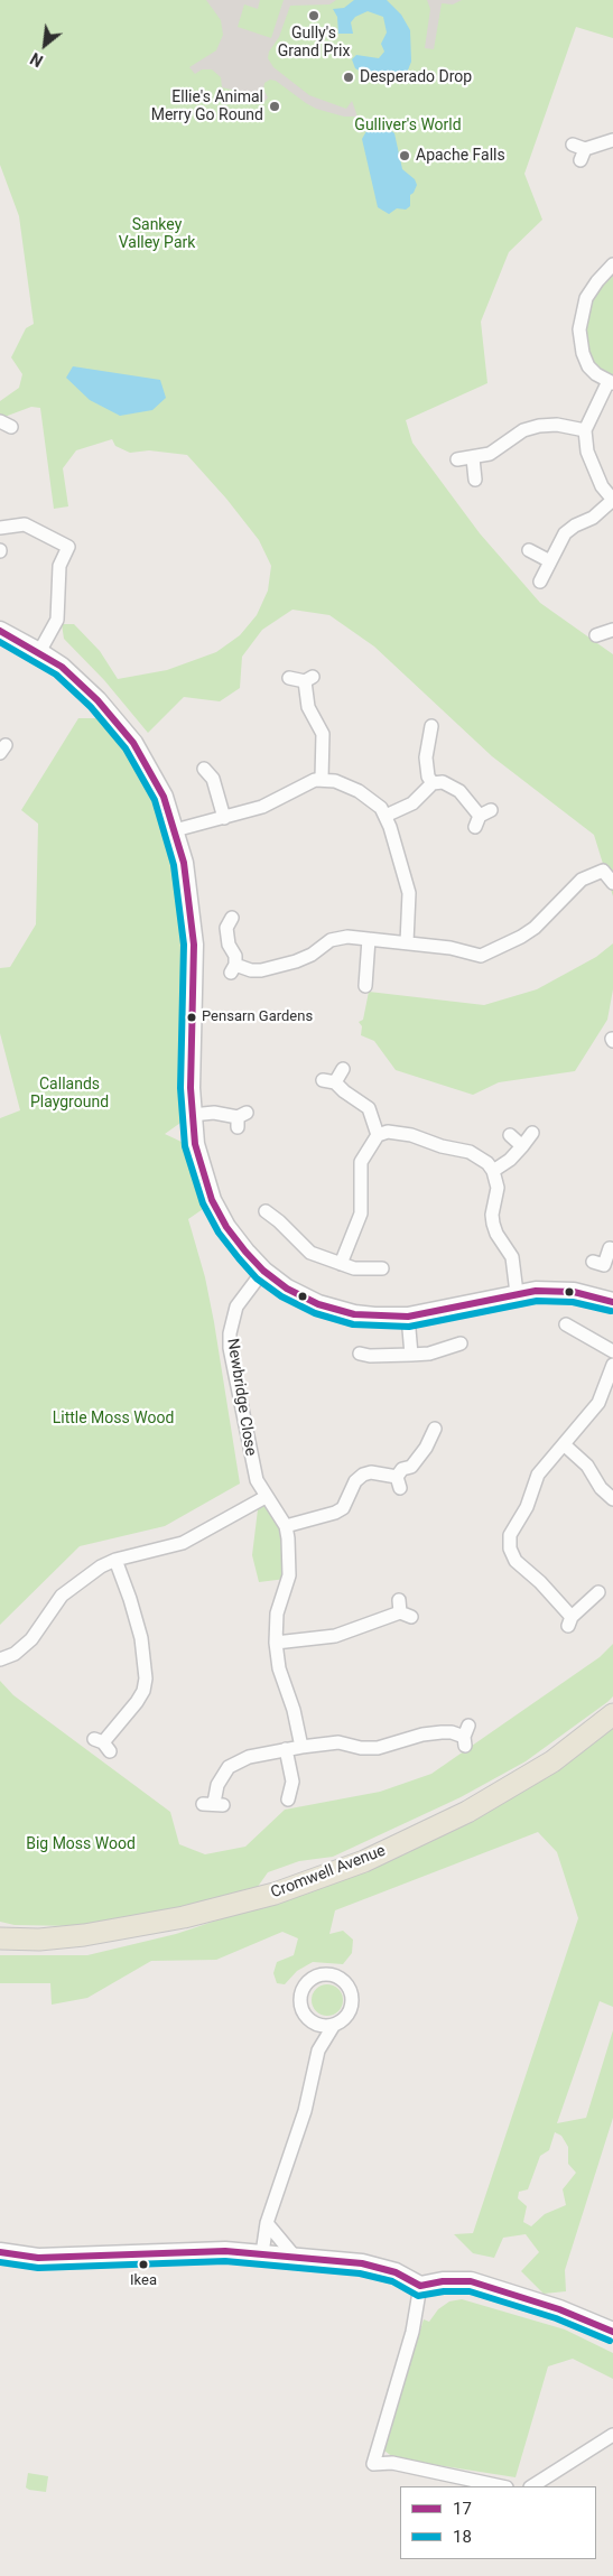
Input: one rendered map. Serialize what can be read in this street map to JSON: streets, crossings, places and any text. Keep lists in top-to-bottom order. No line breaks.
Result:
{"streets":{"main road":["Cromwell Avenue"],"street":["Newbridge Close"]},"parks":["Gulliver's World","Sankey Valley Park","Callands Playground","Little Moss Wood","Big Moss Wood"],"places":["Gully's Grand Prix","Desperado Drop","Ellie's Animal Merry Go Round","Apache Falls","Pensarn Gardens","Ikea"],"lines":["transit line 17","transit line 18"],"legend":["17","18"],"north":"bottom left"}
